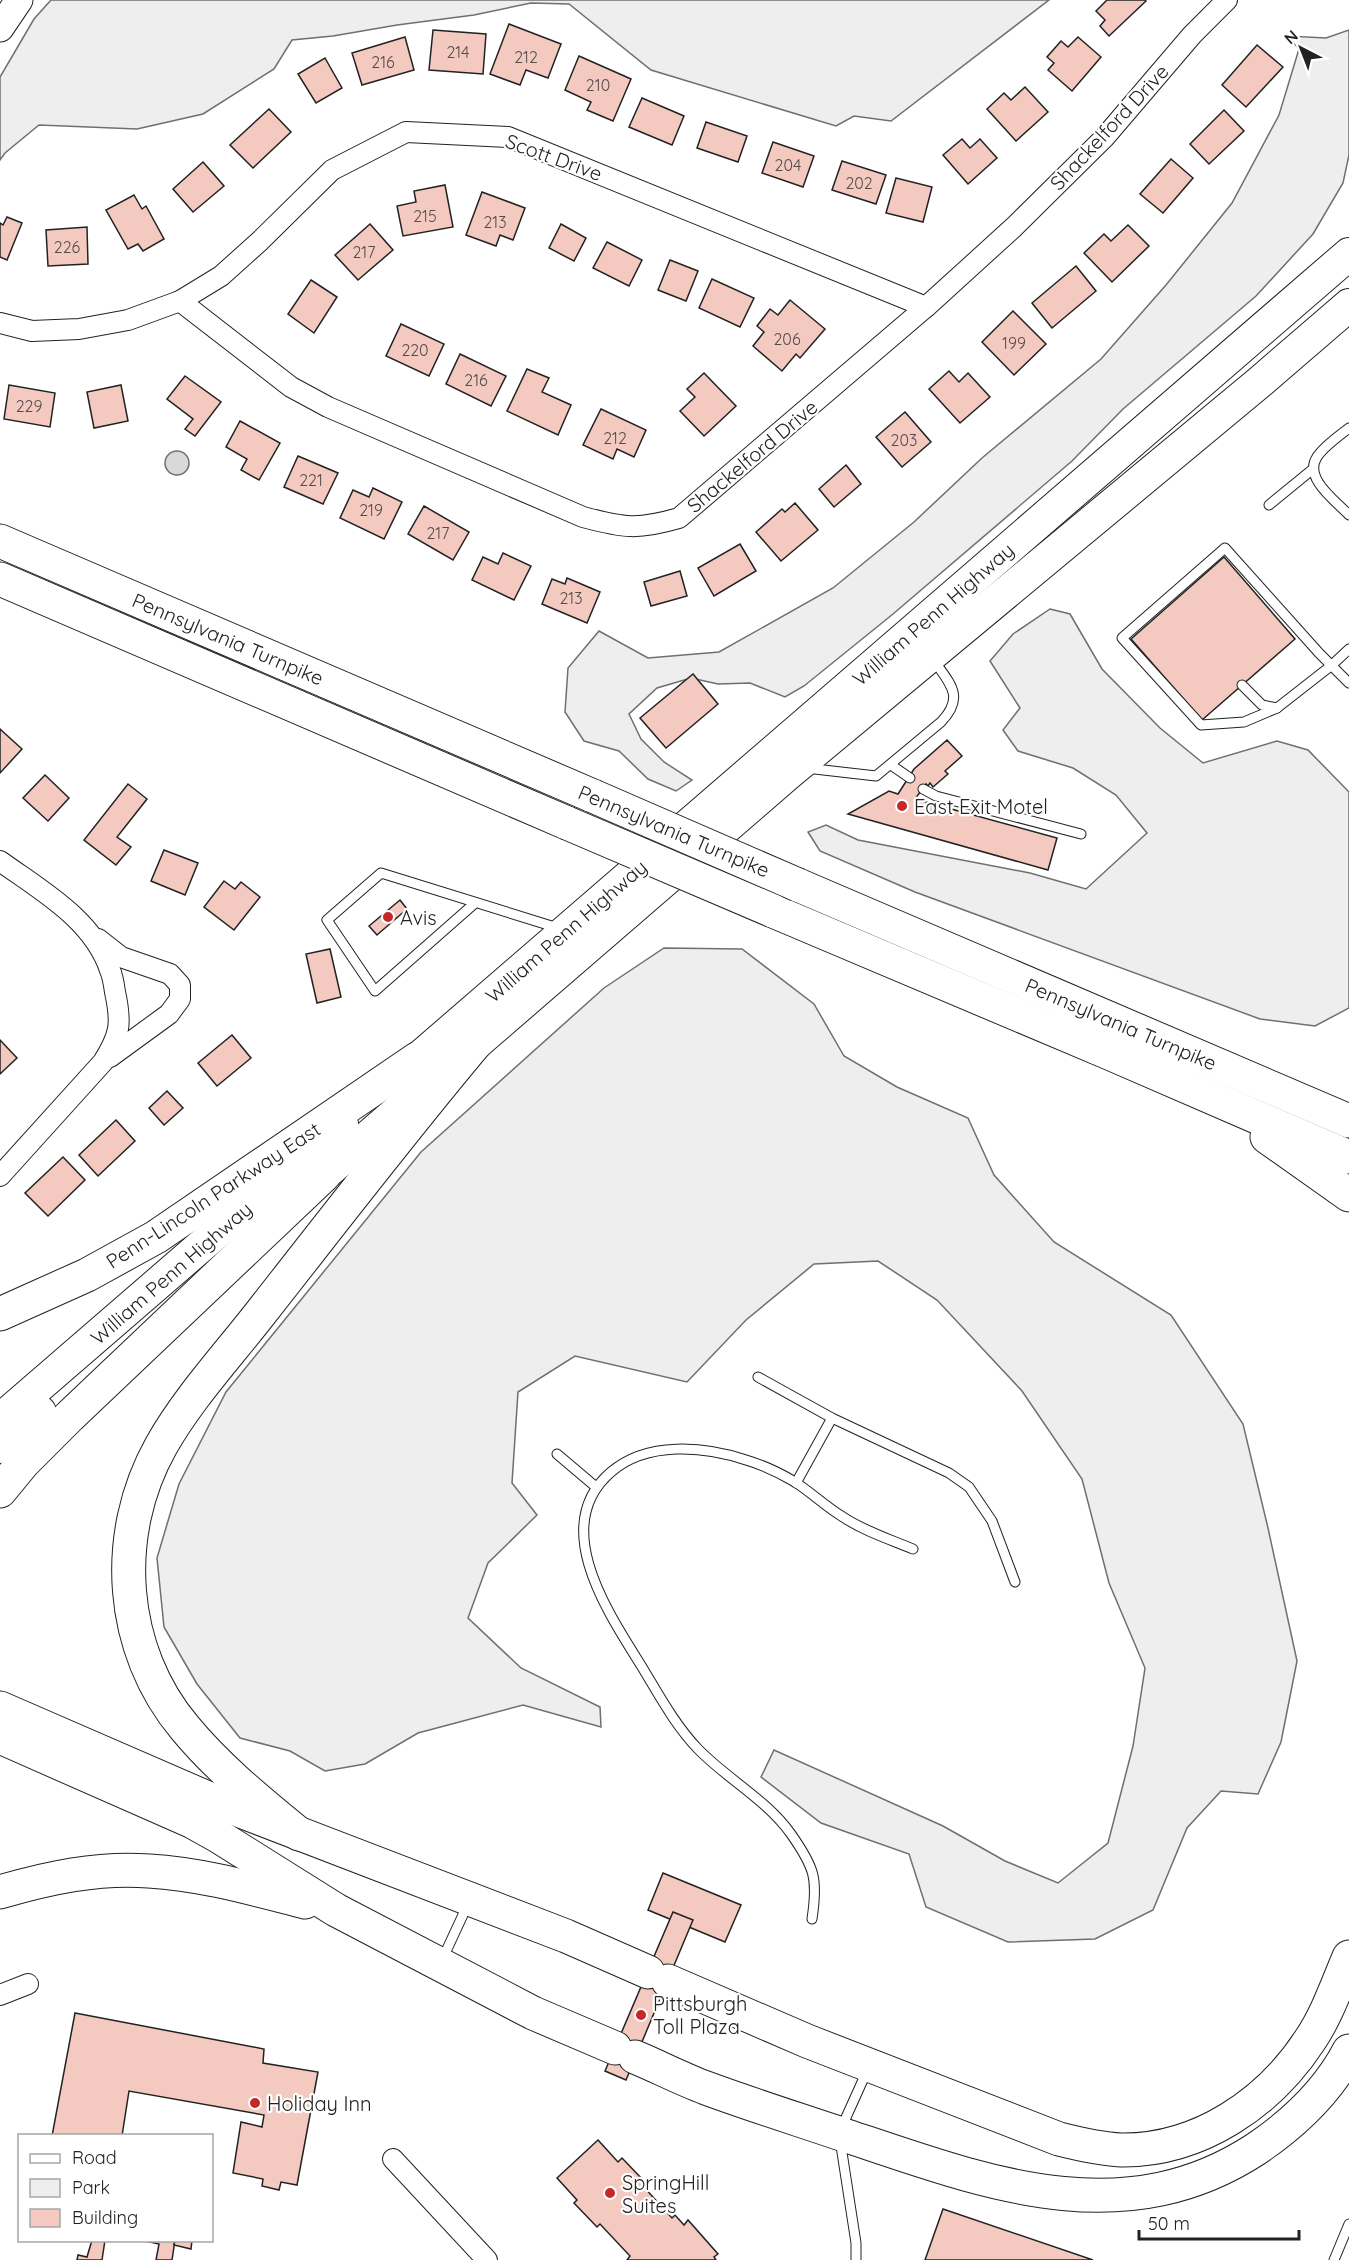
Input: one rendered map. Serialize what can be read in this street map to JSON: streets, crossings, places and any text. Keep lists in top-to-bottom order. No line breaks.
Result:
{"streets":{"highway":["William Penn Highway","Pennsylvania Turnpike","Penn-Lincoln Parkway East"],"street":["Shackelford Drive","Scott Drive"]},"crossings":[["Shackelford Drive","Scott Drive"],["William Penn Highway","Penn-Lincoln Parkway East"]],"places":["East Exit Motel","Avis","Pittsburgh Toll Plaza","Holiday Inn","SpringHill Suites"],"house_numbers":["214","212","216","210","204","202","215","213","226","217","206","199","220","216","229","212","203","221","219","217","213"],"legend":["Road","Park","Building"],"scale_bar":"50 m","north":"top left"}
